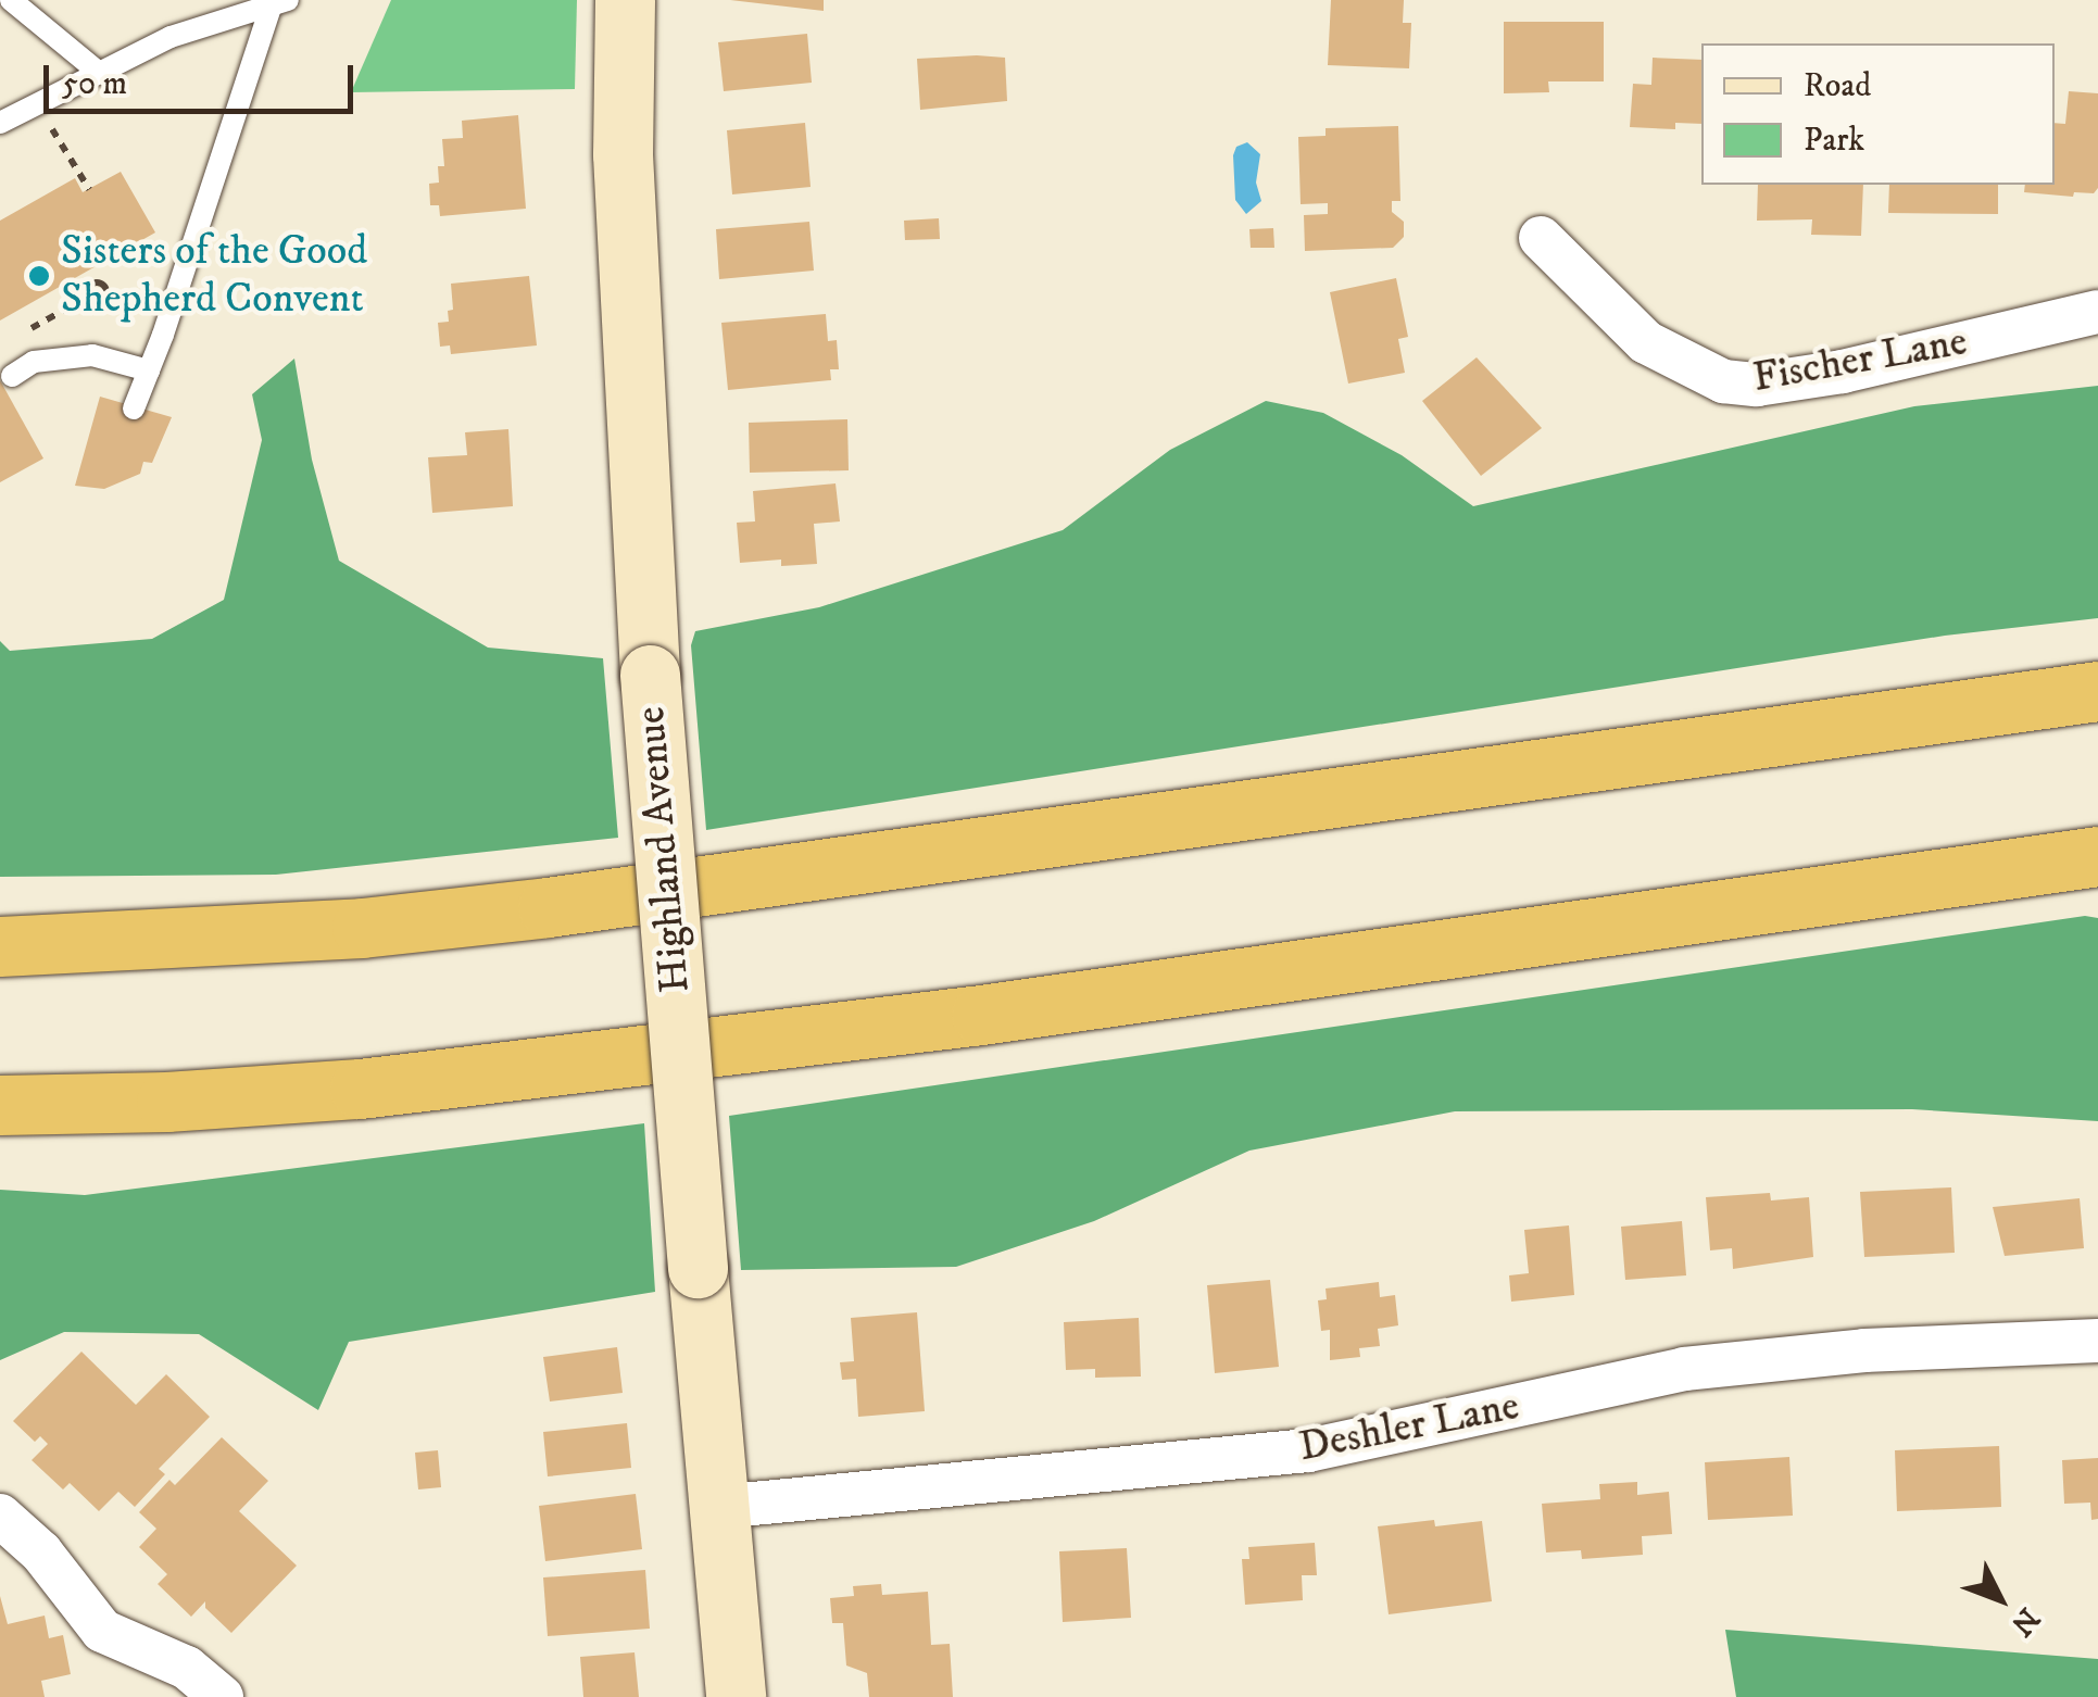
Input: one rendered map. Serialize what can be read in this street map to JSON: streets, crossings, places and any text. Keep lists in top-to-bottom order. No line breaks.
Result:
{"streets":{"street":["Fischer Lane","Highland Avenue","Deshler Lane"]},"crossings":[["Highland Avenue","Deshler Lane"]],"places":["Sisters of the Good Shepherd Convent"],"legend":["Road","Park"],"scale_bar":"50 m","north":"bottom right"}
